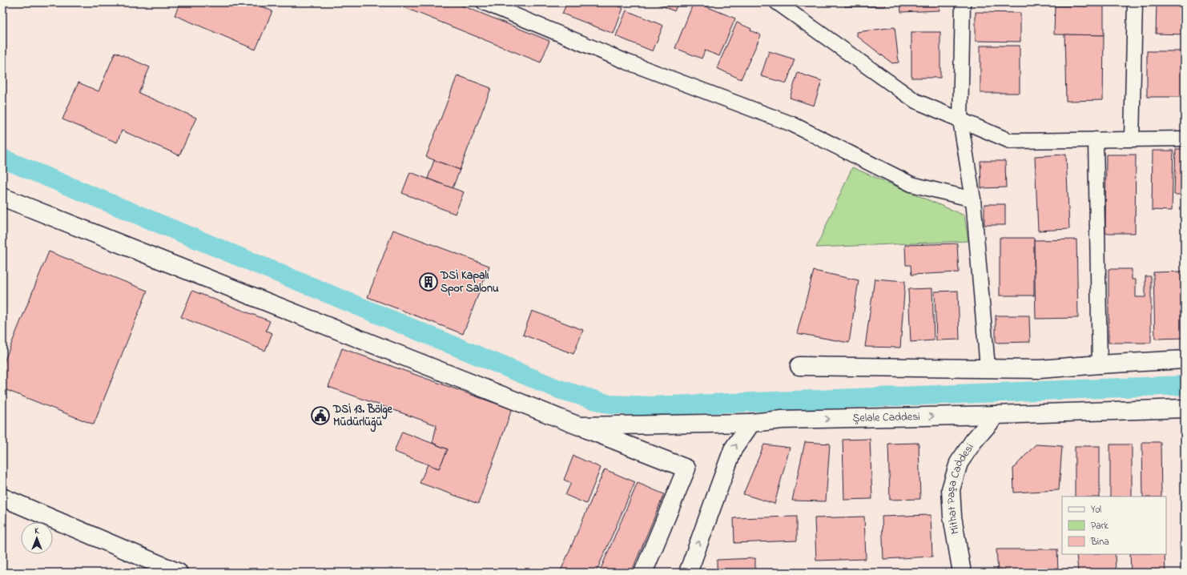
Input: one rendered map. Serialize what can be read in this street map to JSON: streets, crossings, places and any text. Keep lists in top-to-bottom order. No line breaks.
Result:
{"streets":{"street":["Şelale Caddesi","Mithat Paşa Caddesi"]},"crossings":[["Şelale Caddesi","Mithat Paşa Caddesi"]],"places":{"building":["DSİ Kapalı Spor Salonu"],"public building":["DSİ 13. Bölge Müdürlüğü"]},"legend":["Yol","Park","Bina"],"north":"top"}
